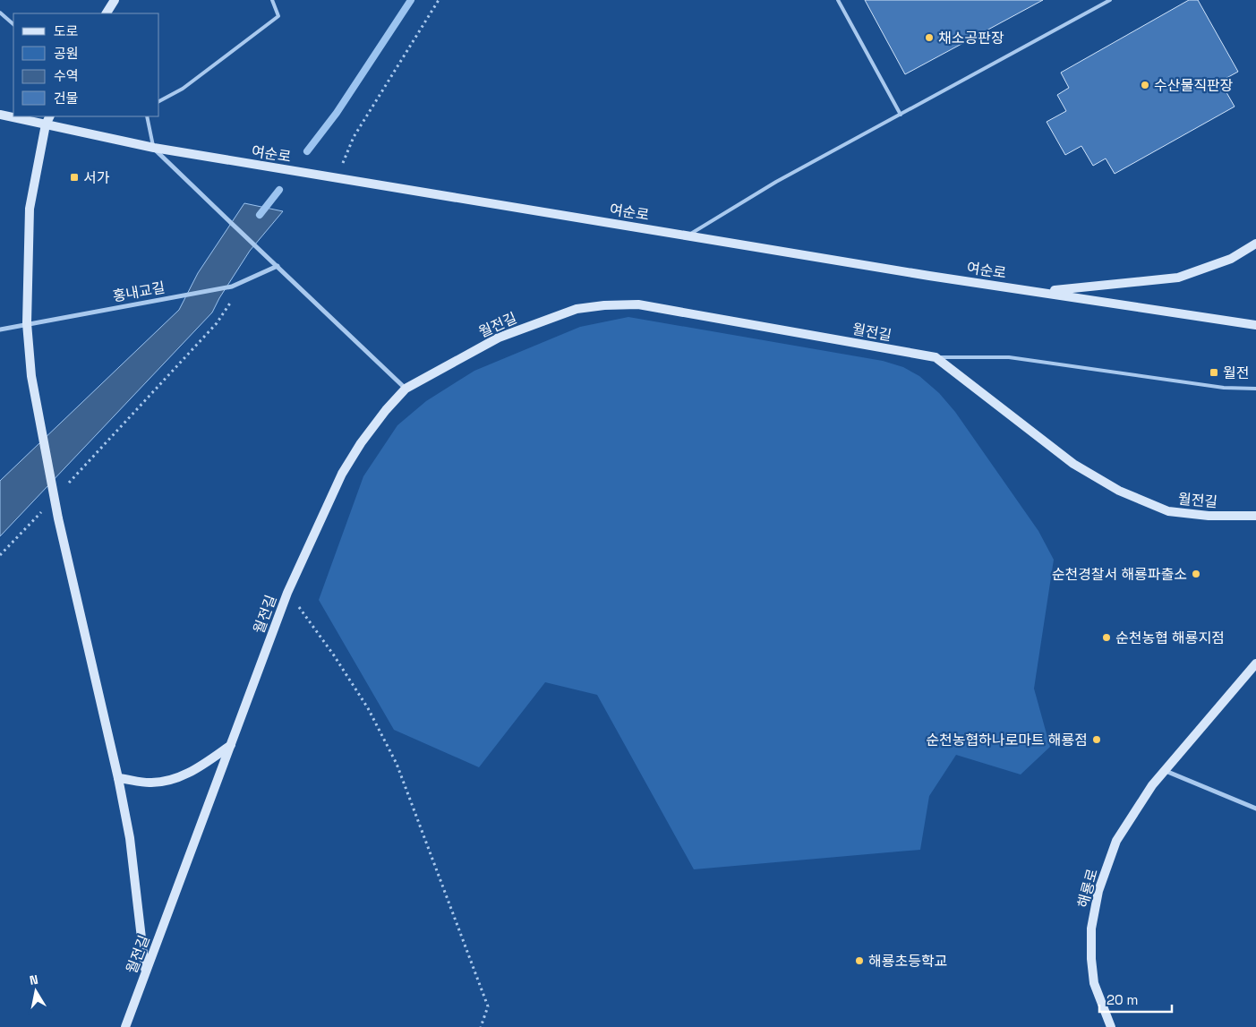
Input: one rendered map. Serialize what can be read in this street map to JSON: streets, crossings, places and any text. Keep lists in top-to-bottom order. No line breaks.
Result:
{"streets":{"street":["여순로","홍내교길","월전길","해룡로"]},"places":{"other":["채소공판장","수산물직판장","순천경찰서 해룡파출소","순천농협 해룡지점","순천농협하나로마트 해룡점","해룡초등학교"],"transit":["서가","월전"]},"legend":["도로","공원","수역","건물"],"scale_bar":"20 m","north":"top"}
